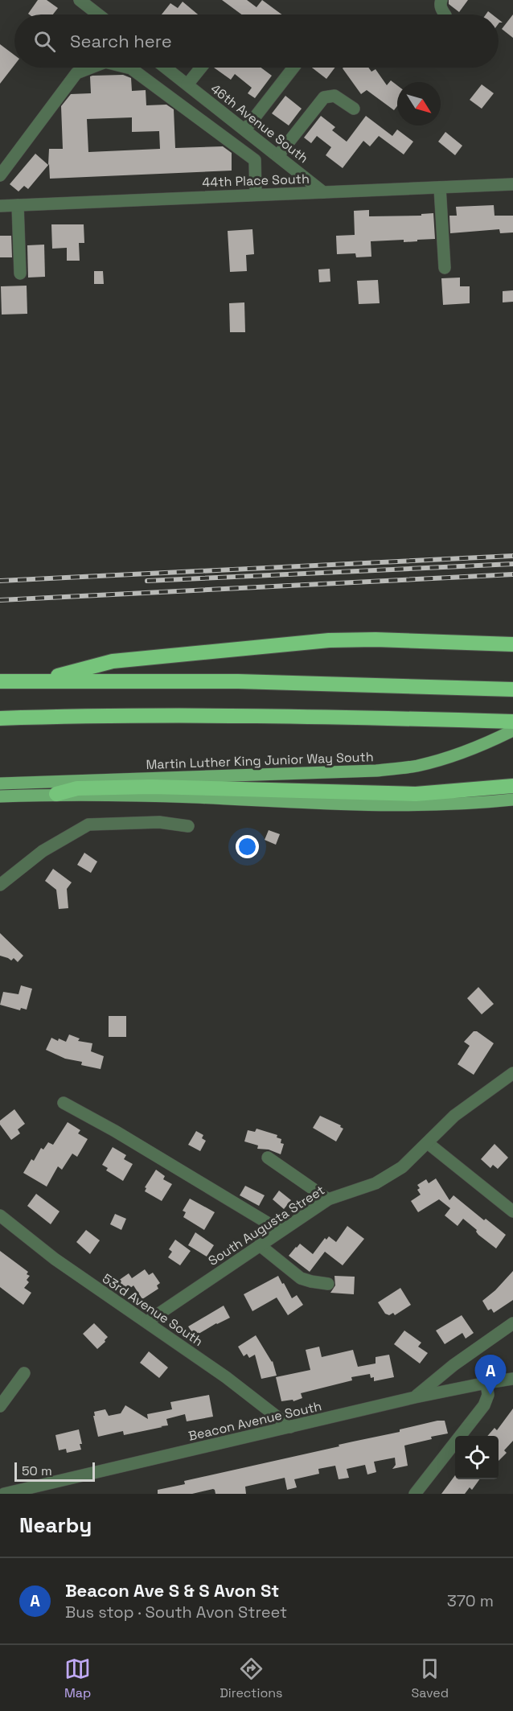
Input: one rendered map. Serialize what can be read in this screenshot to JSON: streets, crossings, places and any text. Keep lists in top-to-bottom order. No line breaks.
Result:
{"streets":{"main road":["Martin Luther King Junior Way South"],"street":["46th Avenue South","44th Place South","South Augusta Street","53rd Avenue South","Beacon Avenue South"]},"crossings":[["46th Avenue South","44th Place South"],["South Augusta Street","53rd Avenue South"],["53rd Avenue South","Beacon Avenue South"]],"scale_bar":"50 m","north":"bottom right","page":{"search":"Search here","pins":"A","scale":"50 m","heading":"Nearby","list":[{"mark":"A","name":"Beacon Ave S & S Avon St","note":"Bus stop · South Avon Street","value":"370 m"}],"nav":["Map","Directions","Saved"]}}
